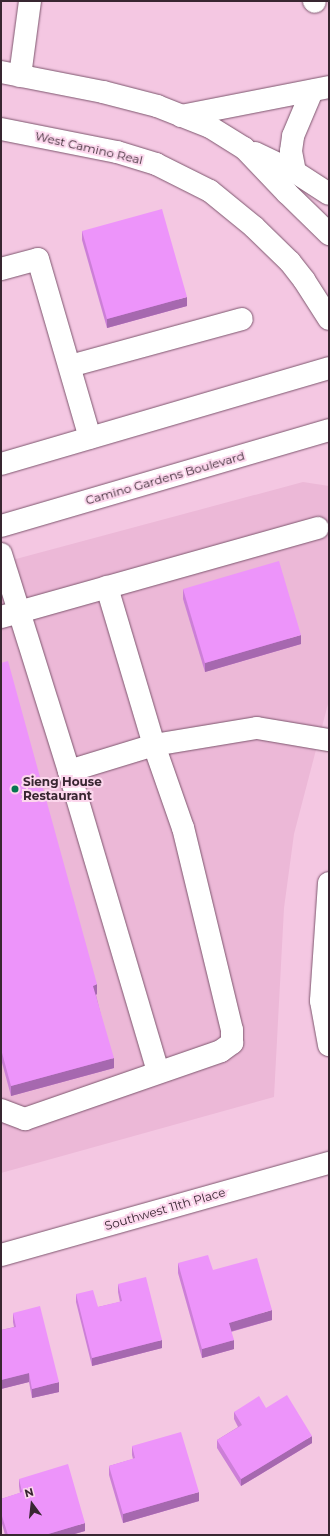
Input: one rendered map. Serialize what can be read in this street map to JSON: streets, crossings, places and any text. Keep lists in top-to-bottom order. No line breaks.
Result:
{"streets":{"street":["West Camino Real","Camino Gardens Boulevard","Southwest 11th Place"]},"places":["Sieng House Restaurant"],"north":"top"}
